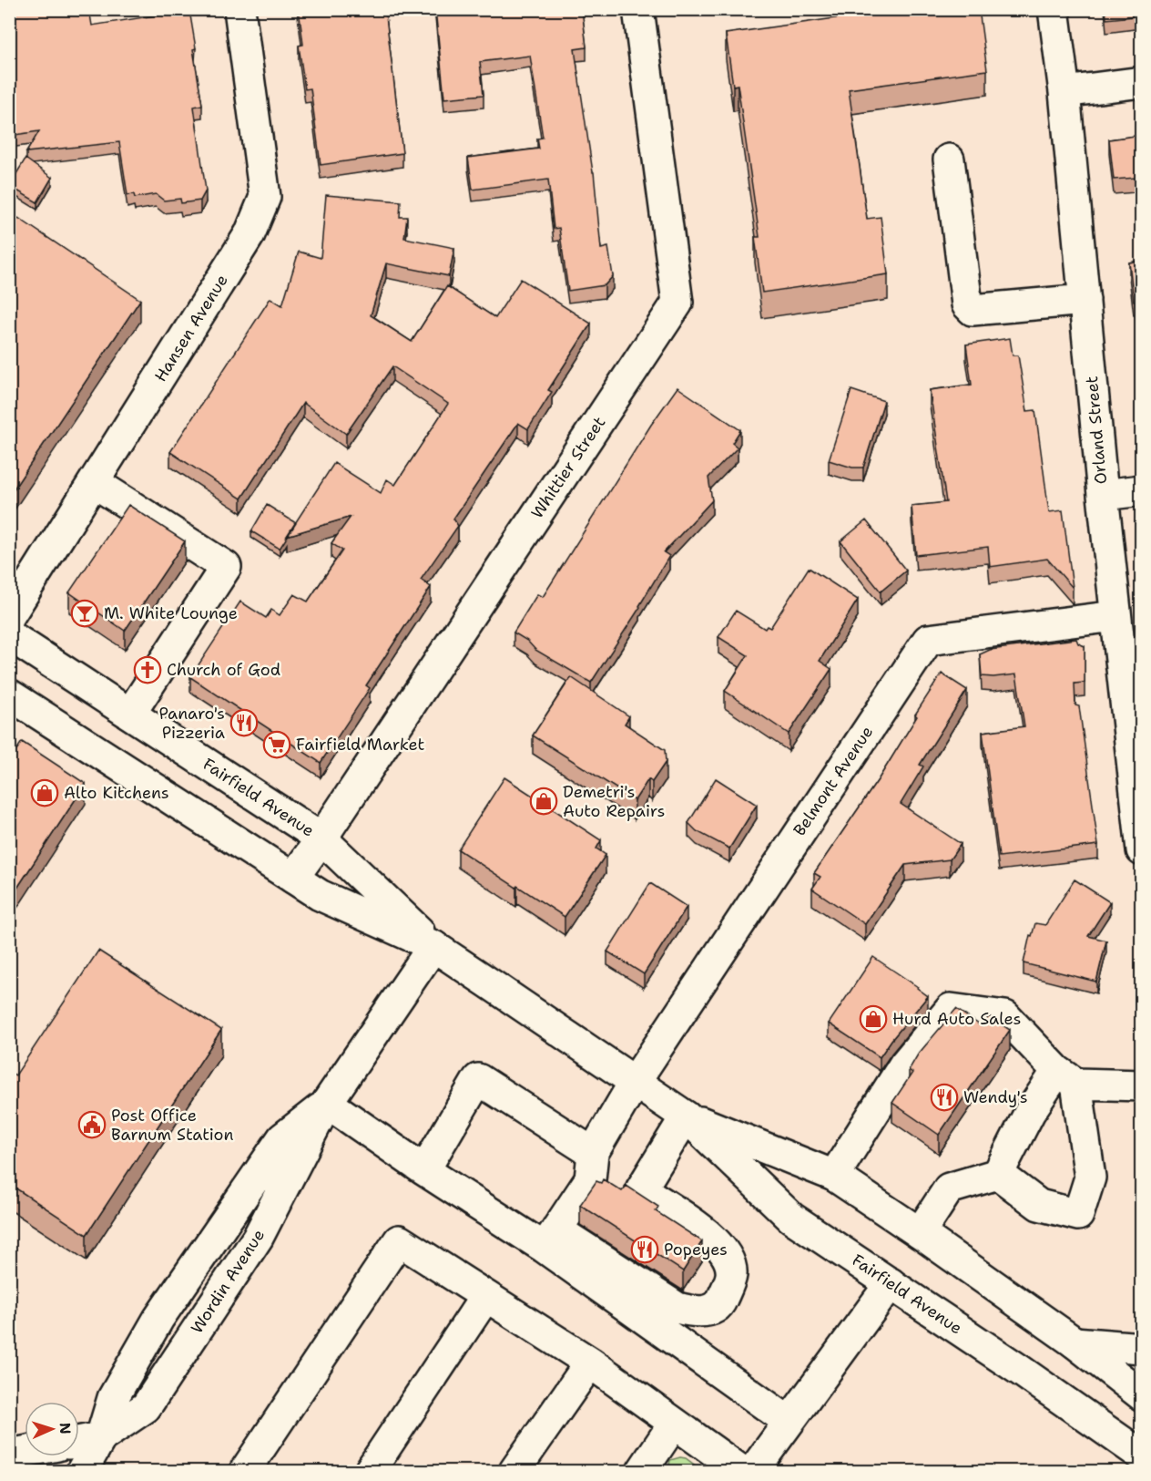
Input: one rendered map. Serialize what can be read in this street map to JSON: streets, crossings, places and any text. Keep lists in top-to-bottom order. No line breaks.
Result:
{"streets":{"street":["Hansen Avenue","Orland Street","Whittier Street","Belmont Avenue","Fairfield Avenue","Wordin Avenue"]},"crossings":[["Orland Street","Belmont Avenue"],["Whittier Street","Fairfield Avenue"],["Belmont Avenue","Fairfield Avenue"],["Fairfield Avenue","Wordin Avenue"]],"places":{"bar":["M. White Lounge"],"church":["Church of God"],"restaurant":["Panaro's Pizzeria","Wendy's","Popeyes"],"supermarket":["Fairfield Market"],"shop":["Alto Kitchens","Demetri's Auto Repairs","Hurd Auto Sales"],"public building":["Post Office Barnum Station"]},"north":"right"}
